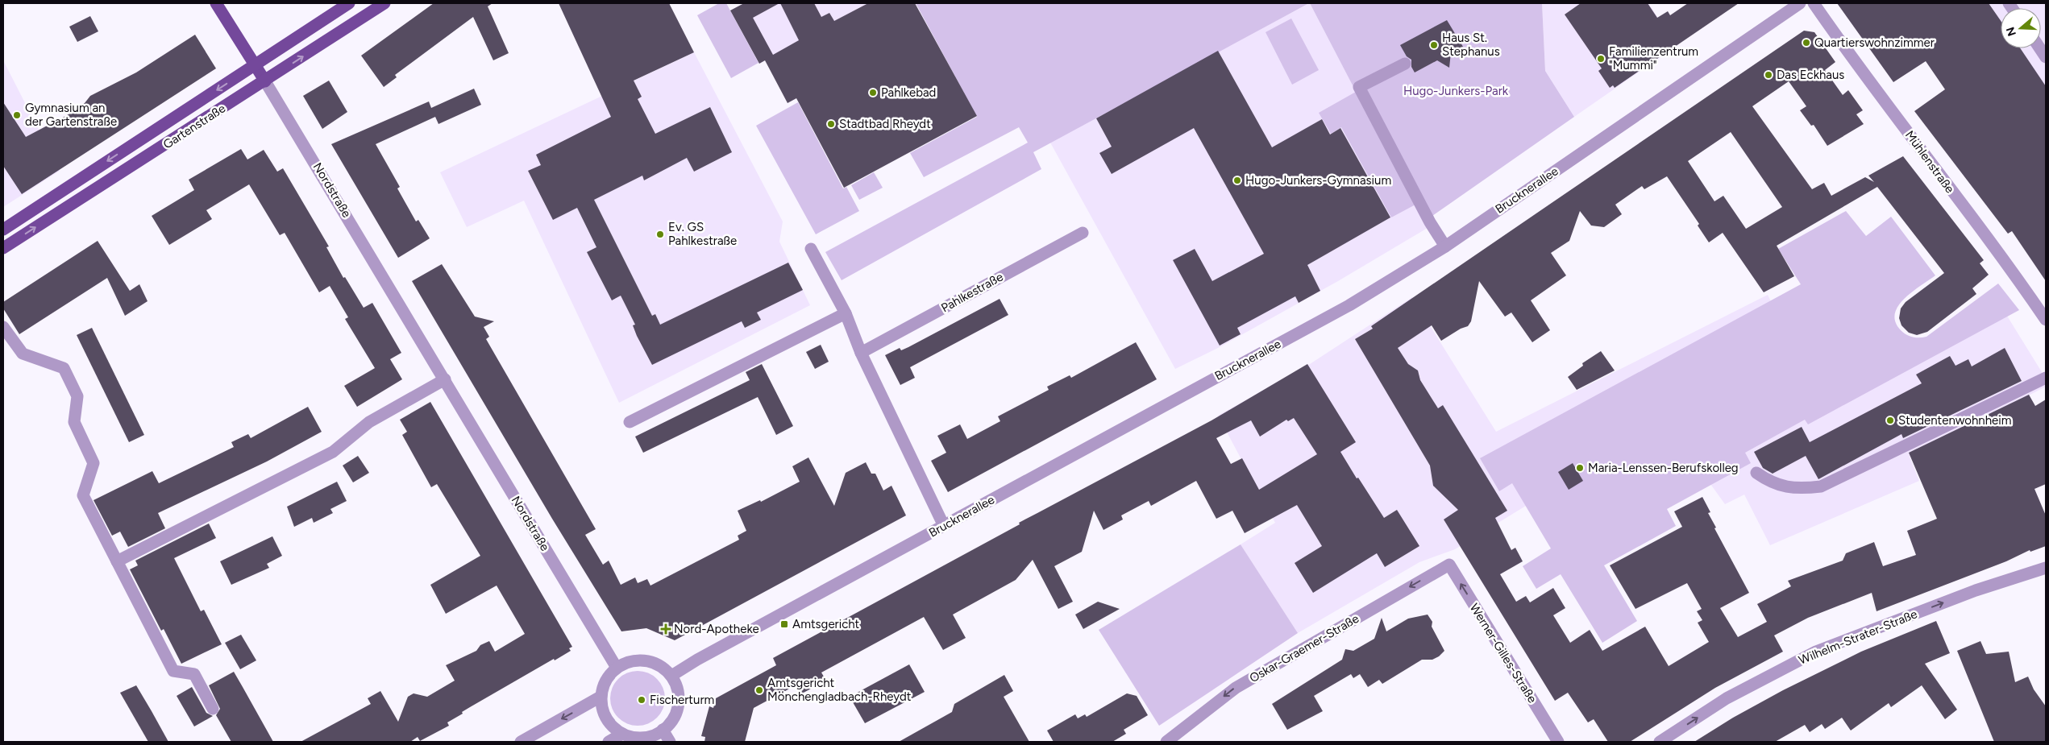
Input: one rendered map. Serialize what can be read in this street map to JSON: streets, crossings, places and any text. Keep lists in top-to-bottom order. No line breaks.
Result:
{"streets":{"main road":["Gartenstraße","Nordstraße"],"street":["Mühlenstraße","Brucknerallee","Pahlkestraße","Wilhelm-Strater-Straße","Oskar-Graemer-Straße","Werner-Gilles-Straße"]},"crossings":[["Gartenstraße","Nordstraße"],["Nordstraße","Brucknerallee"],["Oskar-Graemer-Straße","Werner-Gilles-Straße"]],"one_way":["Wilhelm-Strater-Straße","Oskar-Graemer-Straße","Werner-Gilles-Straße"],"parks":["Hugo-Junkers-Park"],"places":{"other":["Quartierswohnzimmer","Haus St. Stephanus","Familienzentrum \"Mummi\"","Das Eckhaus","Pahlkebad","Gymnasium an der Gartenstraße","Stadtbad Rheydt","Hugo-Junkers-Gymnasium","Ev. GS Pahlkestraße","Studentenwohnheim","Maria-Lenssen-Berufskolleg","Amtsgericht Mönchengladbach-Rheydt","Fischerturm"],"transit":["Amtsgericht"],"health":["Nord-Apotheke"]},"north":"left"}
